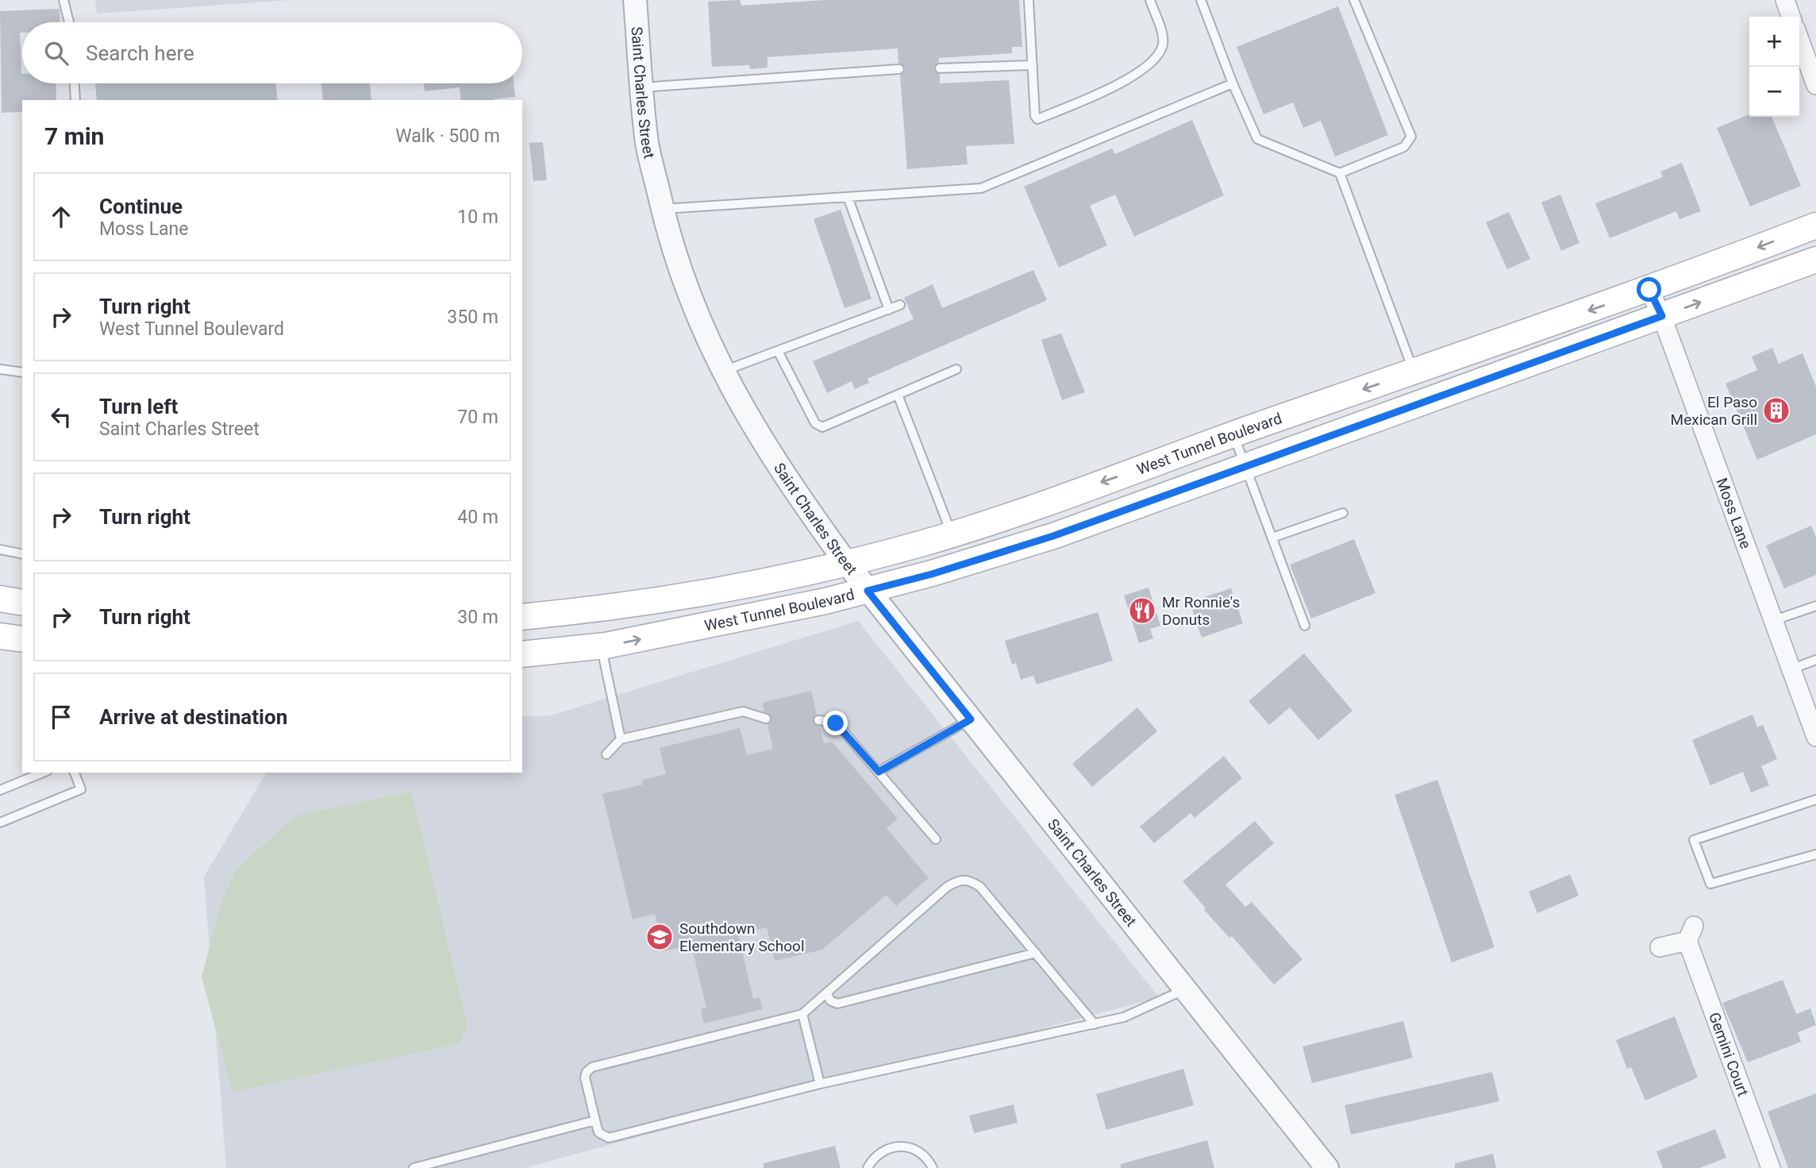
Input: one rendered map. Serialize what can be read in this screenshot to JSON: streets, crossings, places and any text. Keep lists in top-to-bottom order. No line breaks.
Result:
{"streets":{"main road":["West Tunnel Boulevard"],"street":["Saint Charles Street","Moss Lane","Gemini Court"]},"crossings":[["Saint Charles Street","West Tunnel Boulevard"],["West Tunnel Boulevard","Moss Lane"]],"places":{"building":["El Paso Mexican Grill"],"restaurant":["Mr Ronnie's Donuts"],"school or university":["Southdown Elementary School"]},"page":{"map_buttons":["+","−"],"search":"Search here","heading":["7 min","Walk · 500 m"],"list":[["Continue","Moss Lane","10 m"],["Turn right","West Tunnel Boulevard","350 m"],["Turn left","Saint Charles Street","70 m"],["Turn right","40 m"],["Turn right","30 m"],"Arrive at destination"]}}
